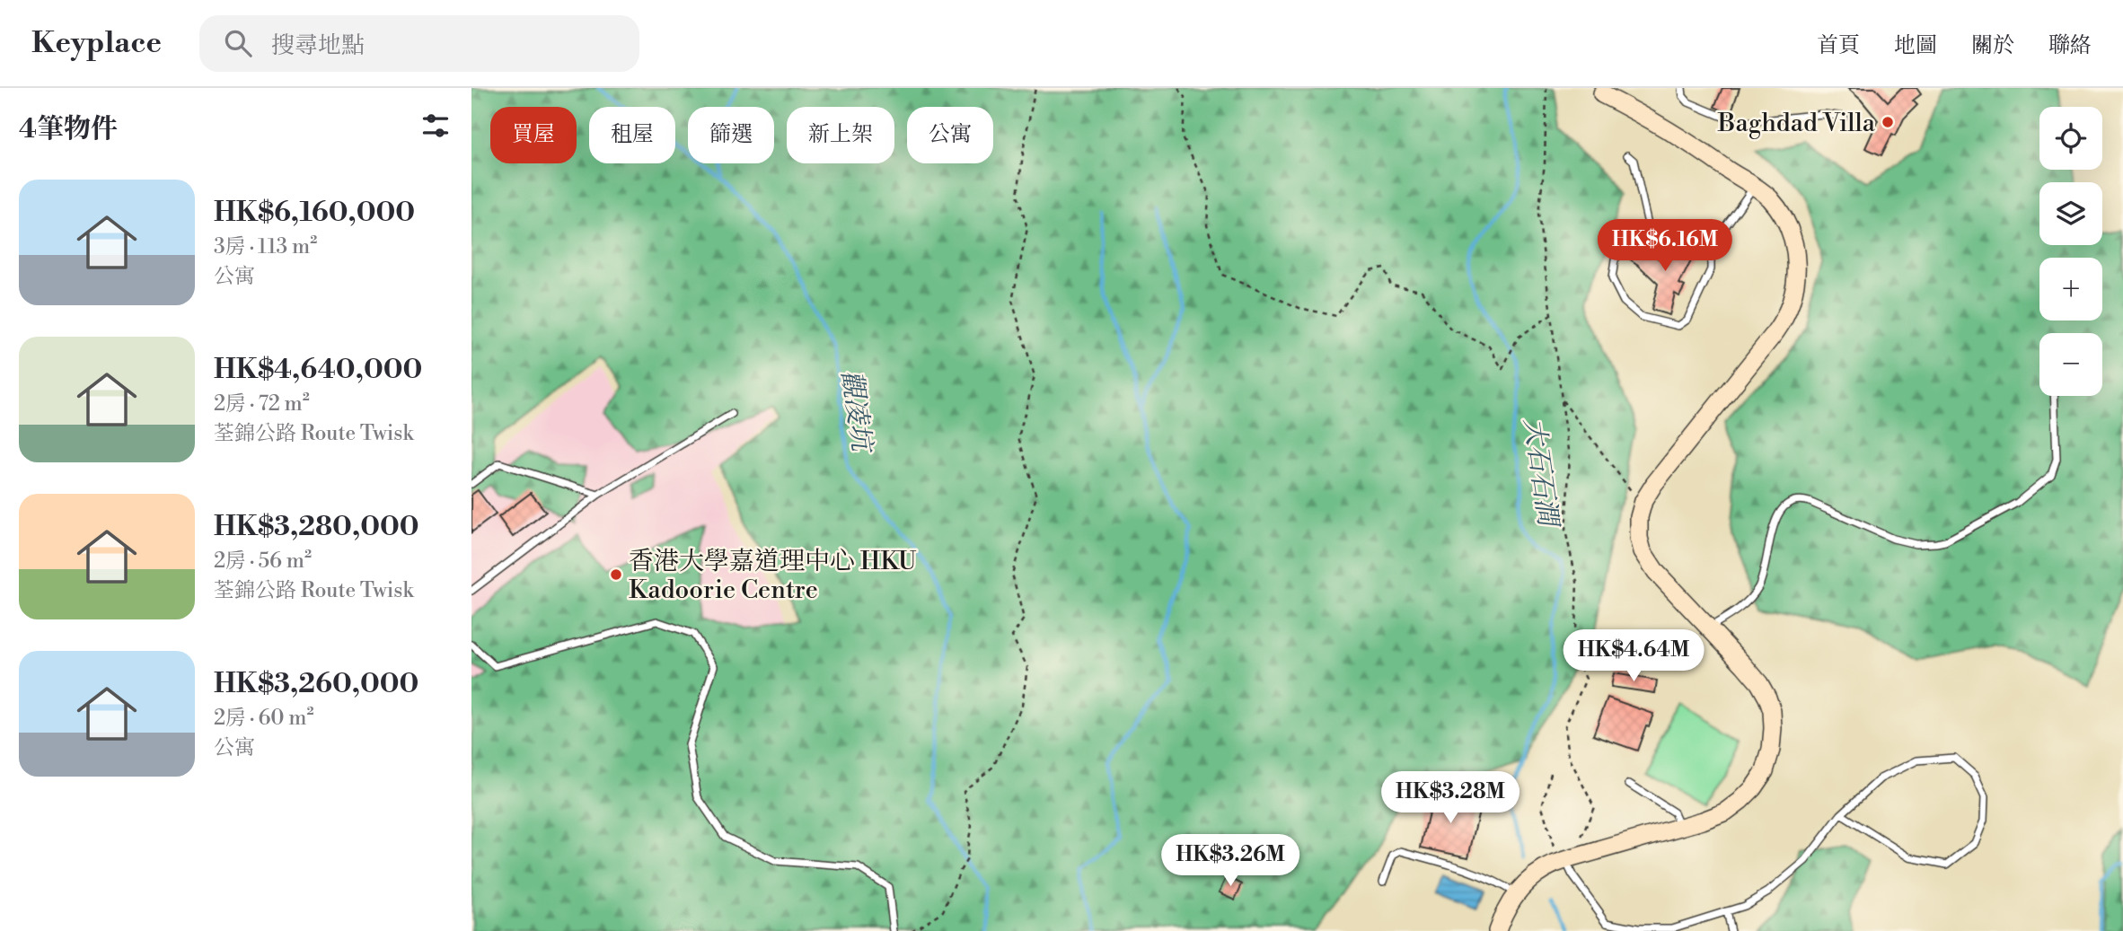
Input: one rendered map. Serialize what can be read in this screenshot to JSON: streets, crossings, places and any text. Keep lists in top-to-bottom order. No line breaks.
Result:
{"water":["觀凌坑","大石石澗"],"places":["Baghdad Villa","香港大學嘉道理中心 HKU Kadoorie Centre"],"page":{"header":"Keyplace","search":"搜尋地點","nav":["首頁","地圖","關於","聯絡"],"heading":"4筆物件","map_buttons":["+","−"],"chip":["買屋","租屋","篩選","新上架","公寓"],"list":[{"name":"HK$6,160,000","note":"3房 · 113 m² · 公寓"},{"name":"HK$4,640,000","note":"2房 · 72 m² · 荃錦公路 Route Twisk"},{"name":"HK$3,280,000","note":"2房 · 56 m² · 荃錦公路 Route Twisk"},{"name":"HK$3,260,000","note":"2房 · 60 m² · 公寓"}],"price":["HK$6.16M","HK$4.64M","HK$3.28M","HK$3.26M"]}}
